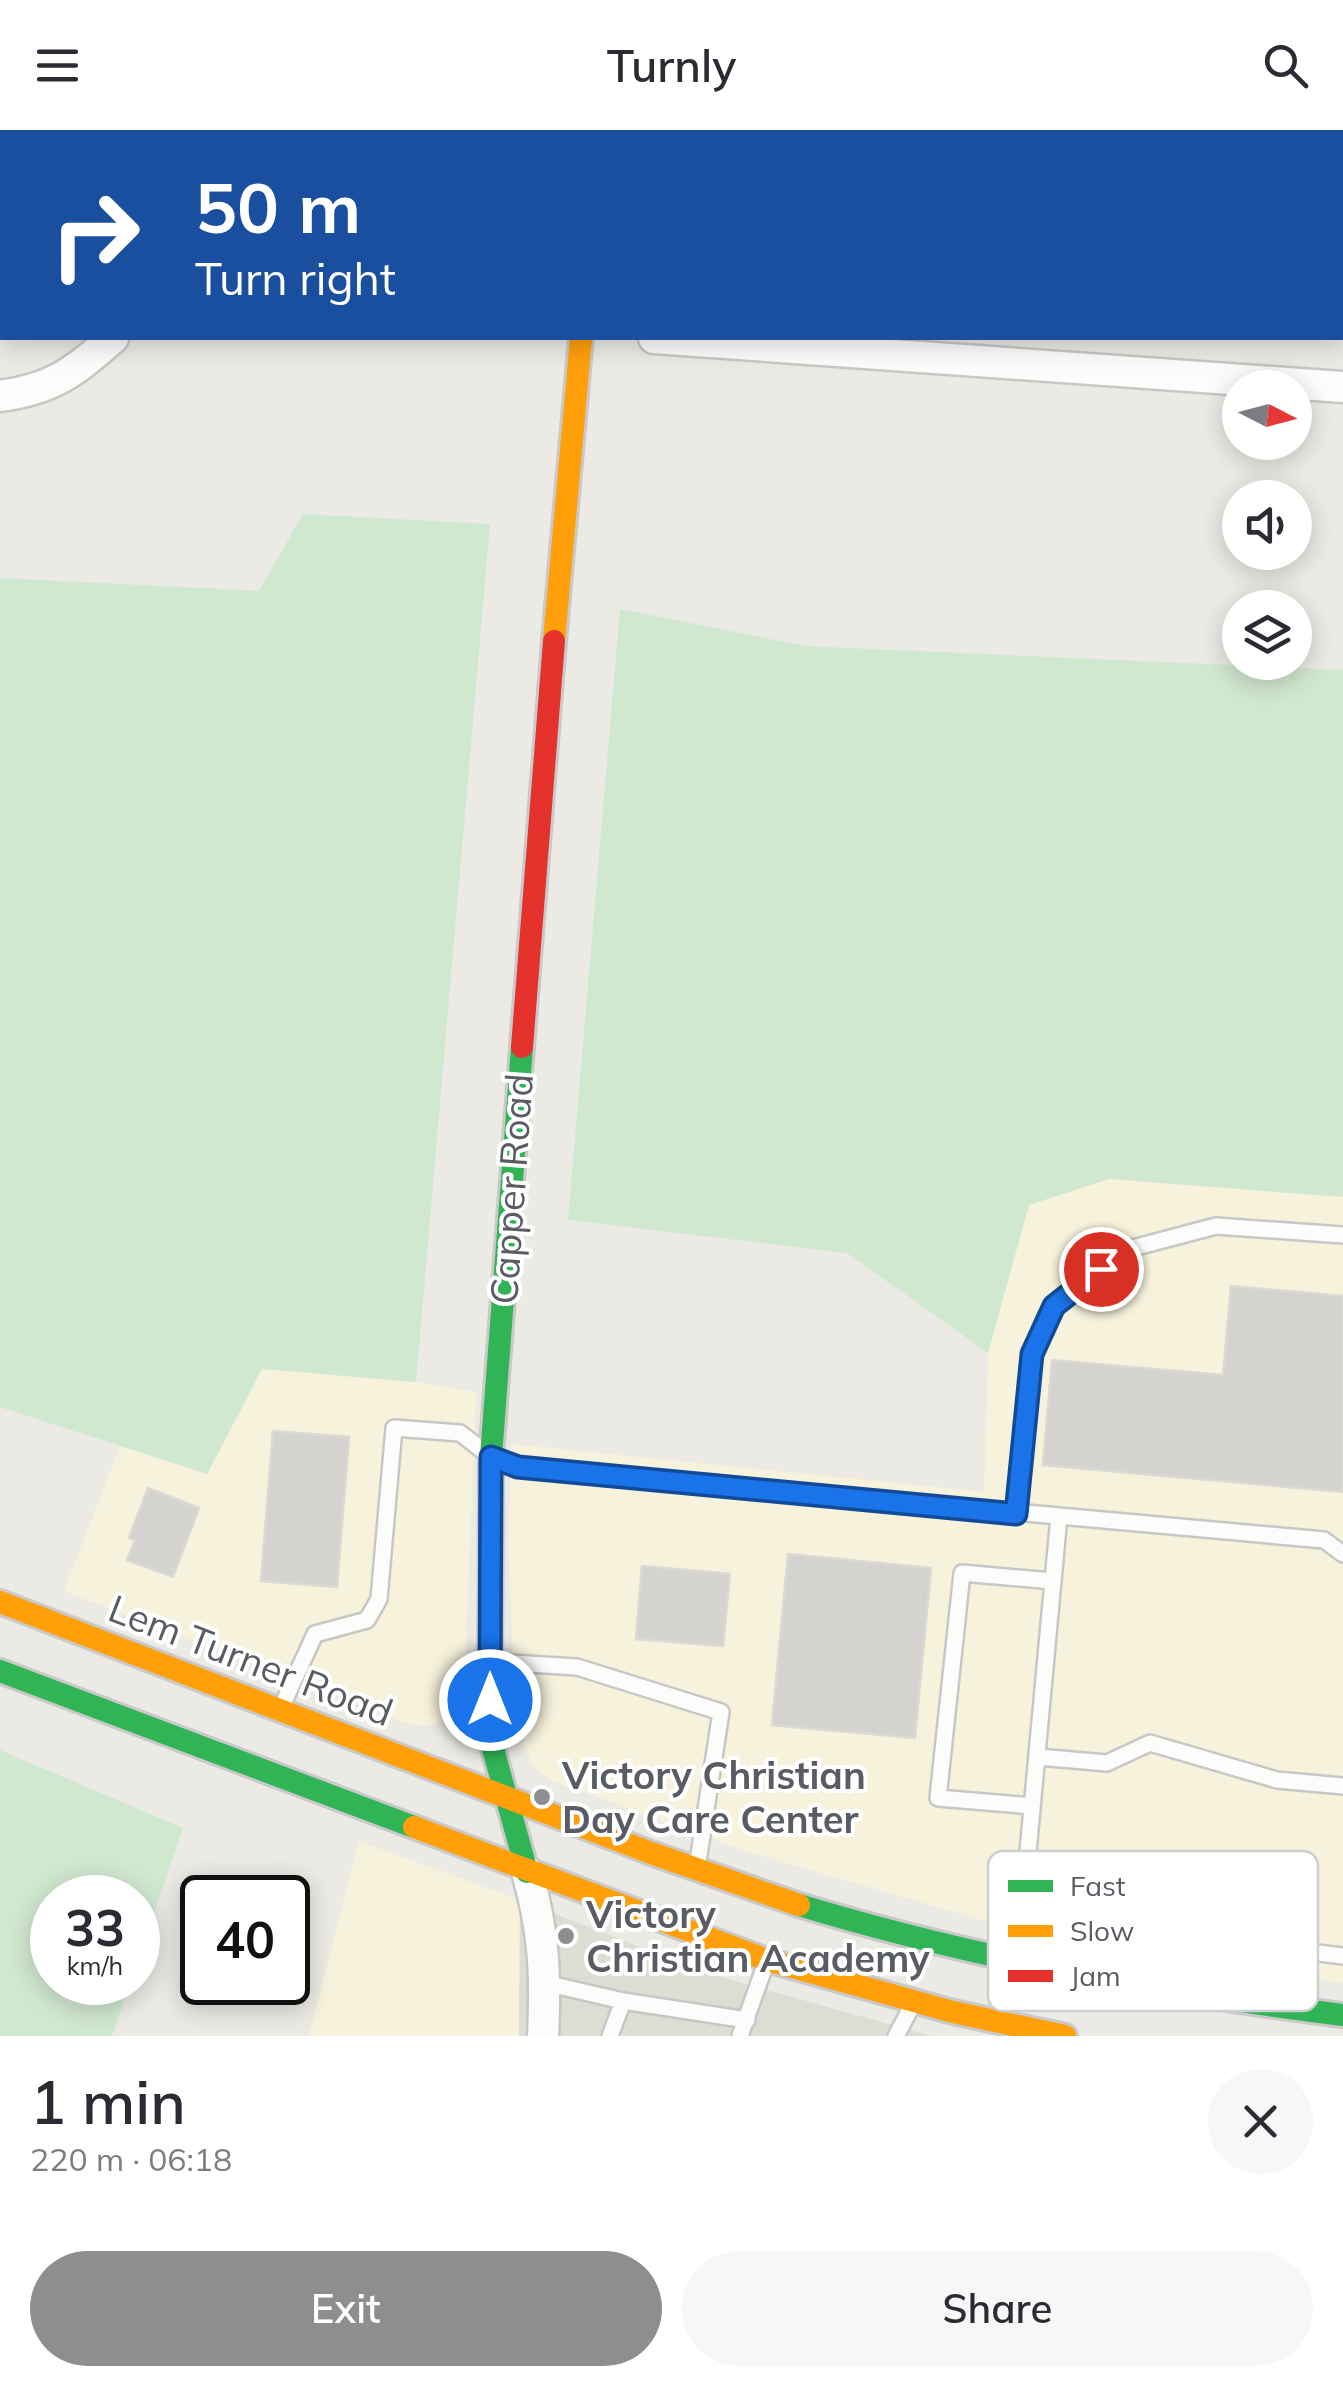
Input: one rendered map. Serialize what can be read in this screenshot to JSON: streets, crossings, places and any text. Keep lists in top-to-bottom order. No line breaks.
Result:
{"streets":{"main road":["Capper Road","Lem Turner Road"]},"crossings":[["Capper Road","Lem Turner Road"]],"places":["Victory Christian Day Care Center","Victory Christian Academy"],"legend":["Fast","Slow","Jam"],"north":"right","page":{"header":"Turnly","turn":["50 m","Turn right"],"speed":"33 km/h","limit":"40","heading":["1 min","220 m · 06:18"],"buttons":["Exit","Share"]}}
